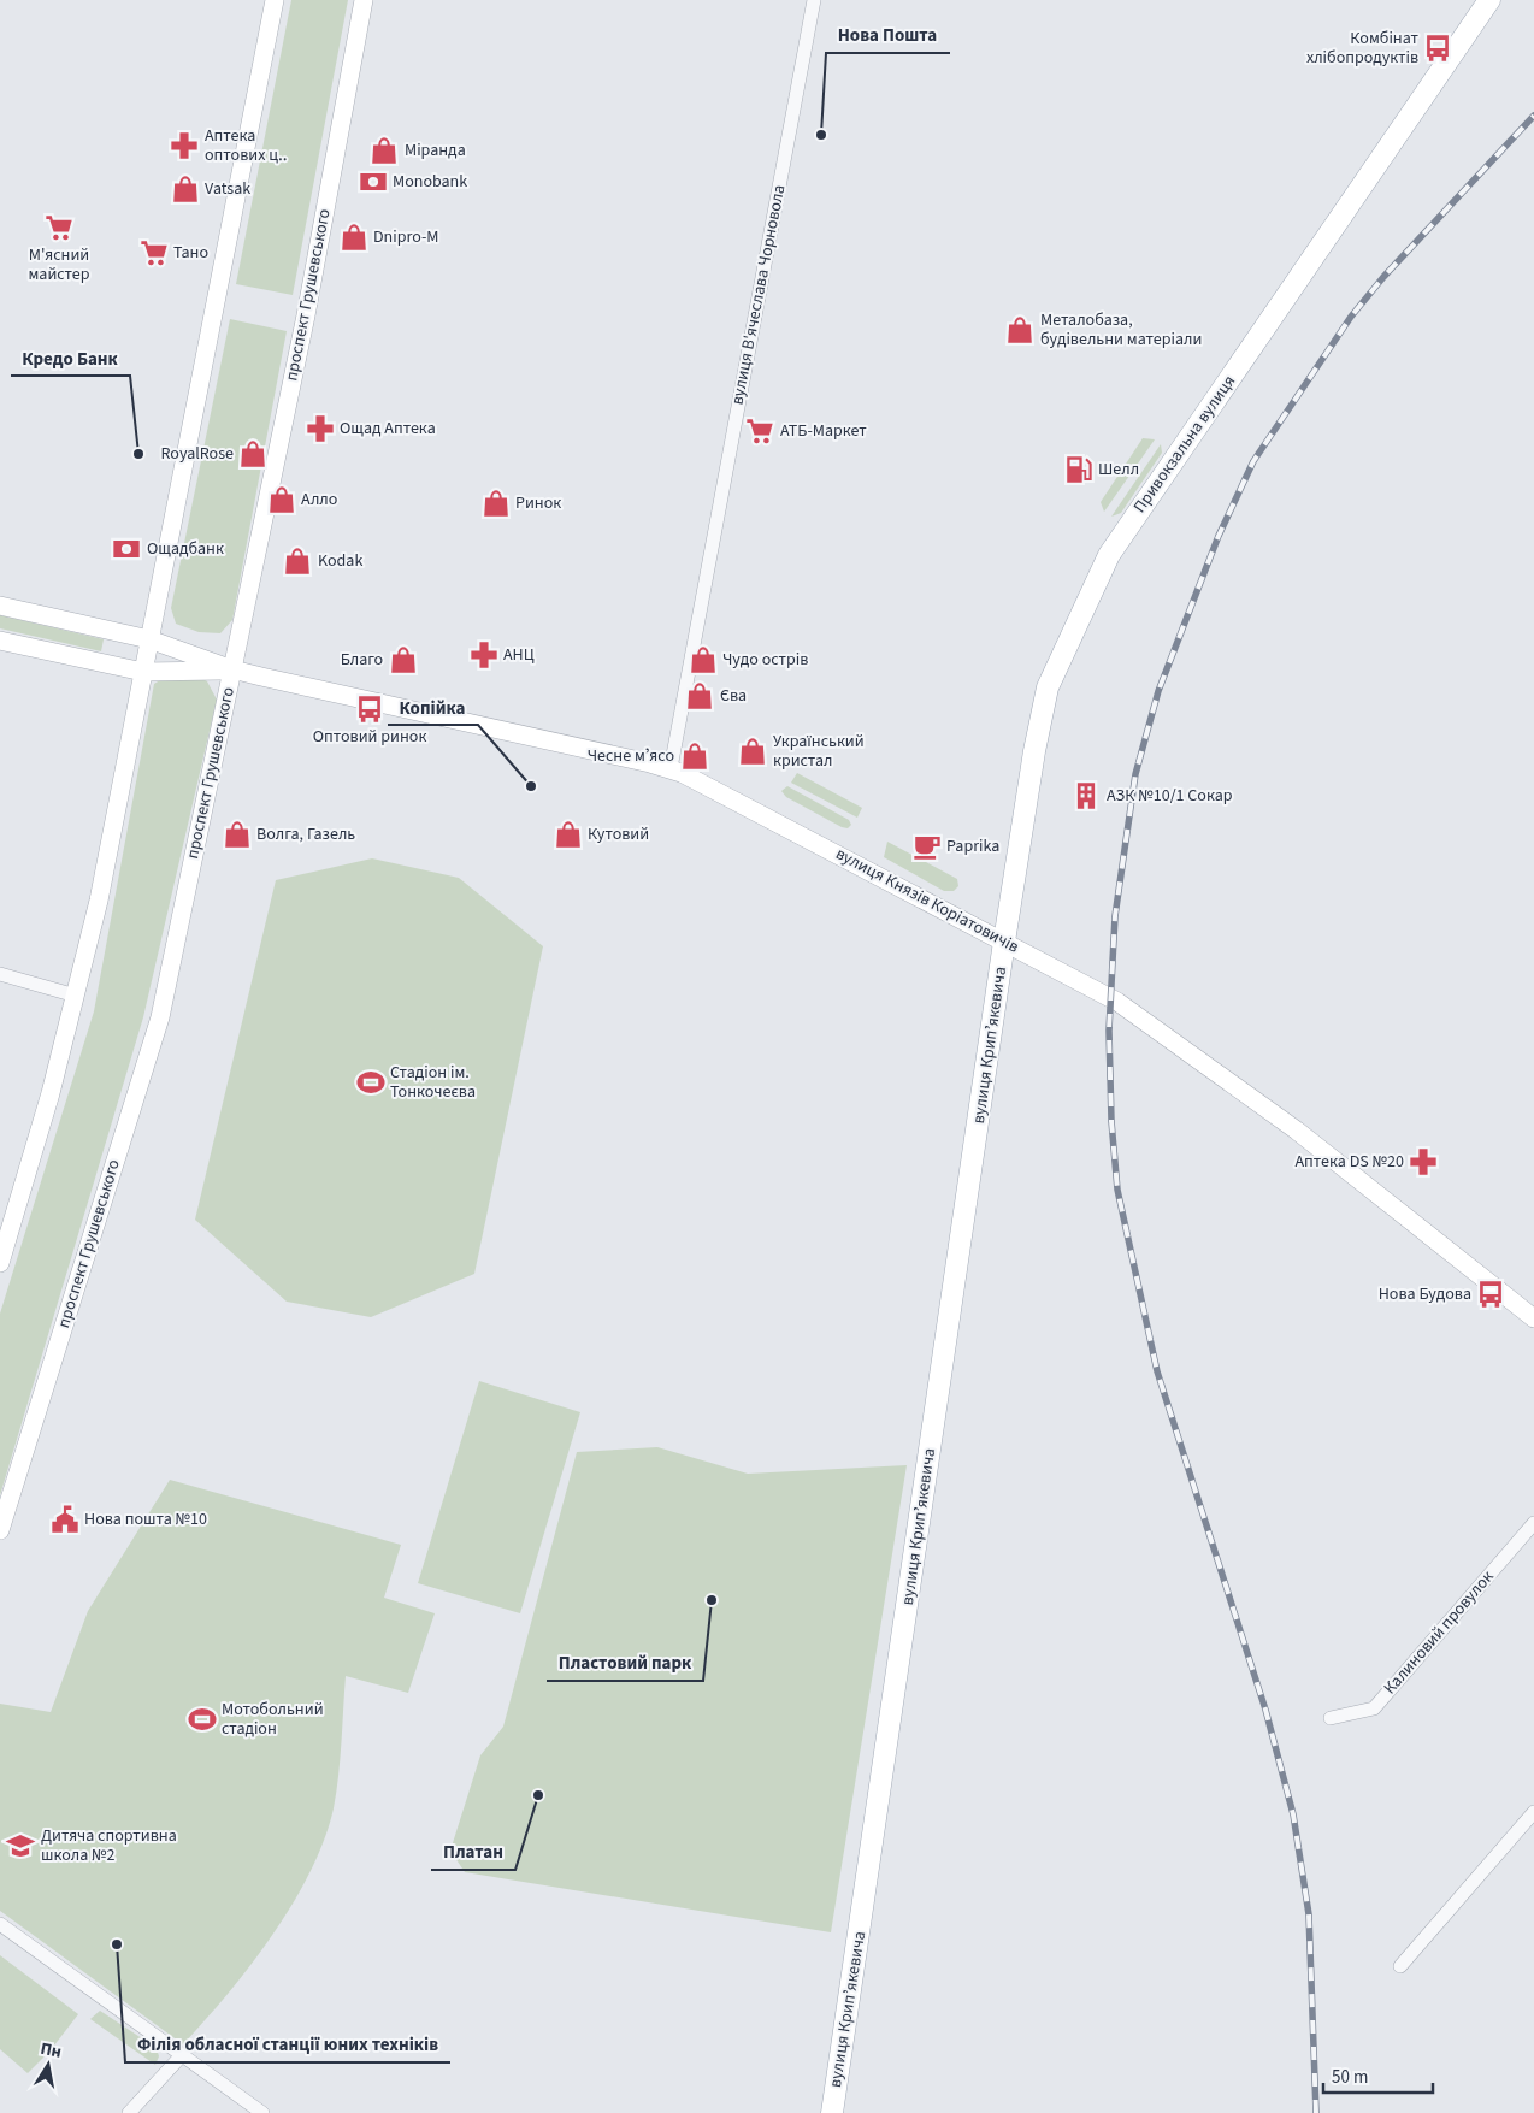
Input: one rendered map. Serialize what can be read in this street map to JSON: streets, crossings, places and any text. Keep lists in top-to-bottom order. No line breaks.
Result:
{"streets":{"main road":["проспект Грушевського","Привокзальна вулиця","вулиця Князів Коріатовичів","вулиця Крипʼякевича"],"street":["вулиця В'ячеслава Чорновола","Калиновий провулок"]},"crossings":[["проспект Грушевського","вулиця Князів Коріатовичів"],["вулиця В'ячеслава Чорновола","вулиця Князів Коріатовичів"],["Привокзальна вулиця","вулиця Князів Коріатовичів"],["Привокзальна вулиця","вулиця Крипʼякевича"],["вулиця Князів Коріатовичів","вулиця Крипʼякевича"]],"places":{"bus stop":["Комбінат хлібопродуктів","Оптовий ринок","Нова Будова"],"other":["Нова Пошта","Кредо Банк","Копійка","Пластовий парк","Платан","Філія обласної станції юних техніків"],"pharmacy":["Аптека оптових ц‥","Ощад Аптека","АНЦ","Аптека DS №20"],"shop":["Міранда","Vatsak","Dnipro-M","Металобаза, будівельни матеріали","RoyalRose","Алло","Ринок","Kodak","Благо","Чудо острів","Єва","Український кристал","Чесне мʼясо","Волга, Газель","Кутовий"],"bank":["Monobank","Ощадбанк"],"supermarket":["М'ясний майстер","Тано","АТБ-Маркет"],"fuel station":["Шелл"],"building":["АЗК №10/1 Сокар"],"cafe":["Paprika"],"sports":["Стадіон ім. Тонкочеєва","Мотобольний стадіон"],"public building":["Нова пошта №10"],"school or university":["Дитяча спортивна школа №2"]},"scale_bar":"50 m","north":"top"}
